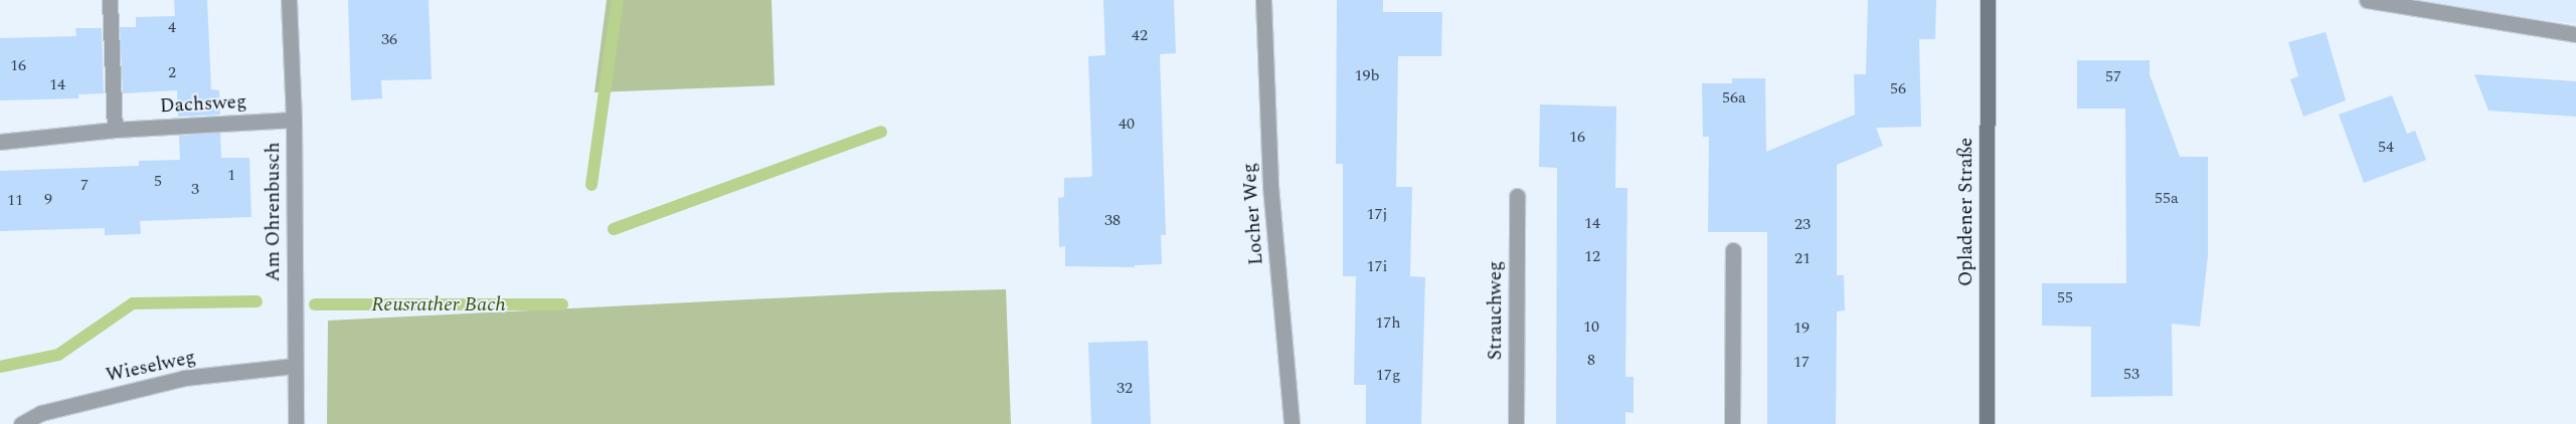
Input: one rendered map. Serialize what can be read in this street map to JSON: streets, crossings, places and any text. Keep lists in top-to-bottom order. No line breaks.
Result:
{"streets":{"main road":["Opladener Straße"],"street":["Dachsweg","Am Ohrenbusch","Locher Weg","Strauchweg","Wieselweg"]},"crossings":[["Dachsweg","Am Ohrenbusch"],["Am Ohrenbusch","Wieselweg"]],"water":["Reusrather Bach"],"house_numbers":["4","42","36","16","2","19b","57","14","56","56a","40","16","54","1","5","7","3","55a","9","11","17j","38","14","23","12","21","17i","55","17h","10","19","8","17","53","17g","32"]}
